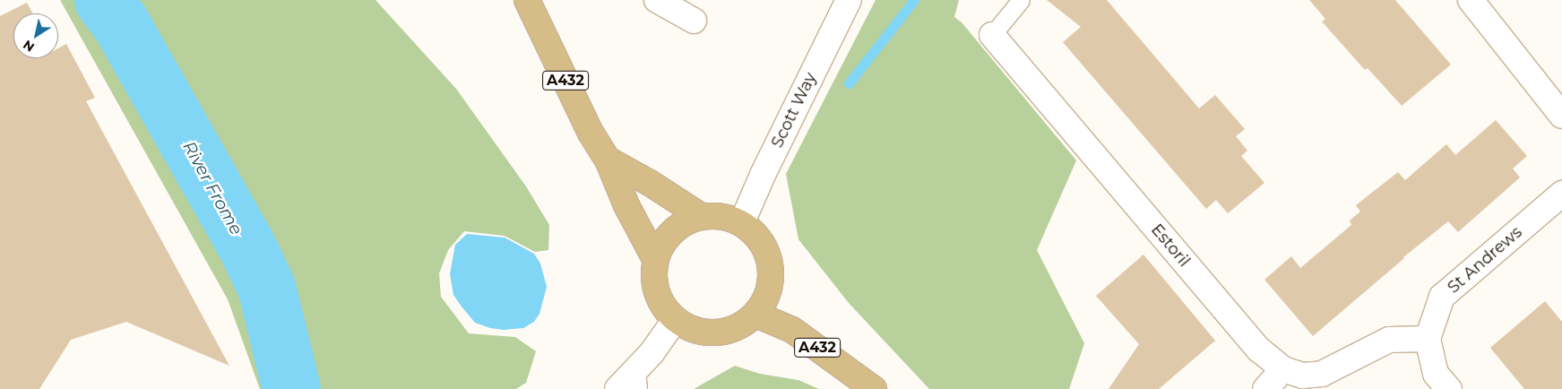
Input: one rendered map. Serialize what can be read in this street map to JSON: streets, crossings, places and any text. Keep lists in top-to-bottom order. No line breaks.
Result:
{"streets":{"main road":["A432"],"street":["Scott Way","Estoril","St Andrews"]},"crossings":[["A432","Scott Way"],["Estoril","St Andrews"]],"water":["River Frome"],"north":"bottom left"}
